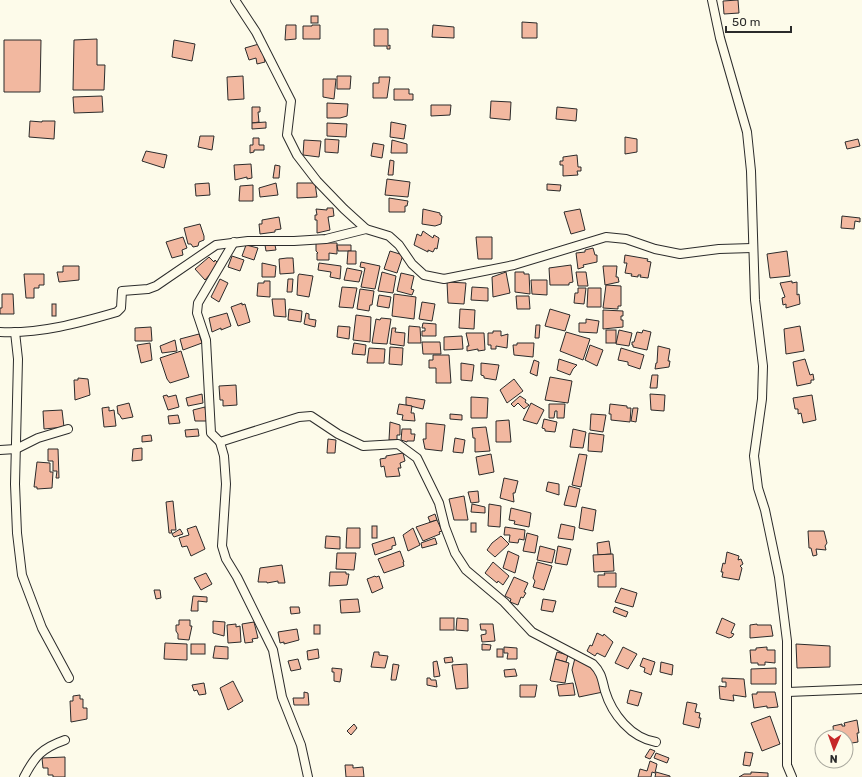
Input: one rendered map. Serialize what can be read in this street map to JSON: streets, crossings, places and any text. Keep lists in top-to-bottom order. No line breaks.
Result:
{"scale_bar":"50 m","north":"bottom"}
